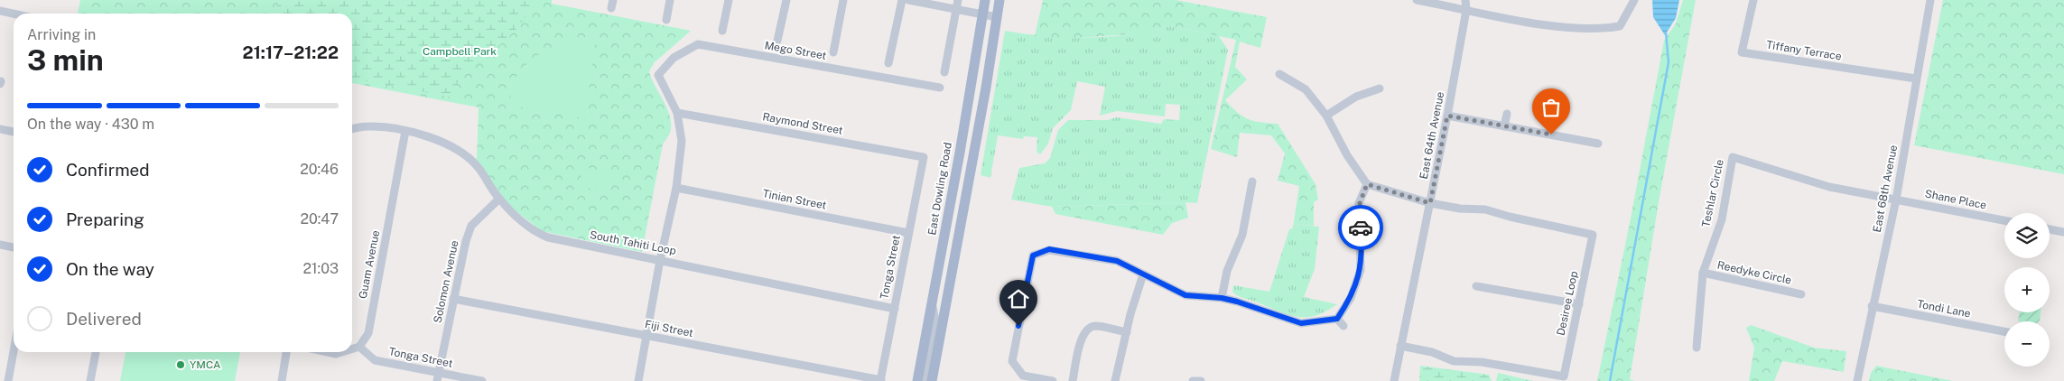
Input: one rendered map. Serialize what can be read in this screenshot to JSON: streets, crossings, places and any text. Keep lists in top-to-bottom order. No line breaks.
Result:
{"streets":{"main road":["East Dowling Road"],"street":["Mego Street","Tiffany Terrace","Raymond Street","East 64th Avenue","East 68th Avenue","Teshlar Circle","Tinian Street","Shane Place","South Tahiti Loop","Guam Avenue","Tonga Street","Reedyke Circle","Solomon Avenue","Desiree Loop","Tondi Lane","Fiji Street"]},"crossings":[["Mego Street","Raymond Street"],["Tiffany Terrace","East 68th Avenue"],["Raymond Street","Tonga Street"],["East 64th Avenue","Desiree Loop"],["East 68th Avenue","Teshlar Circle"],["East 68th Avenue","Shane Place"],["East 68th Avenue","Tondi Lane"],["Teshlar Circle","Shane Place"],["Teshlar Circle","Reedyke Circle"],["Tinian Street","Tonga Street"],["South Tahiti Loop","Guam Avenue"],["South Tahiti Loop","Tonga Street"],["South Tahiti Loop","Solomon Avenue"],["Guam Avenue","Tonga Street"],["Tonga Street","Solomon Avenue"],["Tonga Street","Fiji Street"],["Solomon Avenue","Fiji Street"]],"parks":["Campbell Park"],"places":["YMCA"],"page":{"heading":["3 min","Arriving in","21:17–21:22"],"bar":"On the way · 430 m","list":[["Confirmed","20:46"],["Preparing","20:47"],["On the way","21:03"],"Delivered"],"map_buttons":["+","−"]}}
